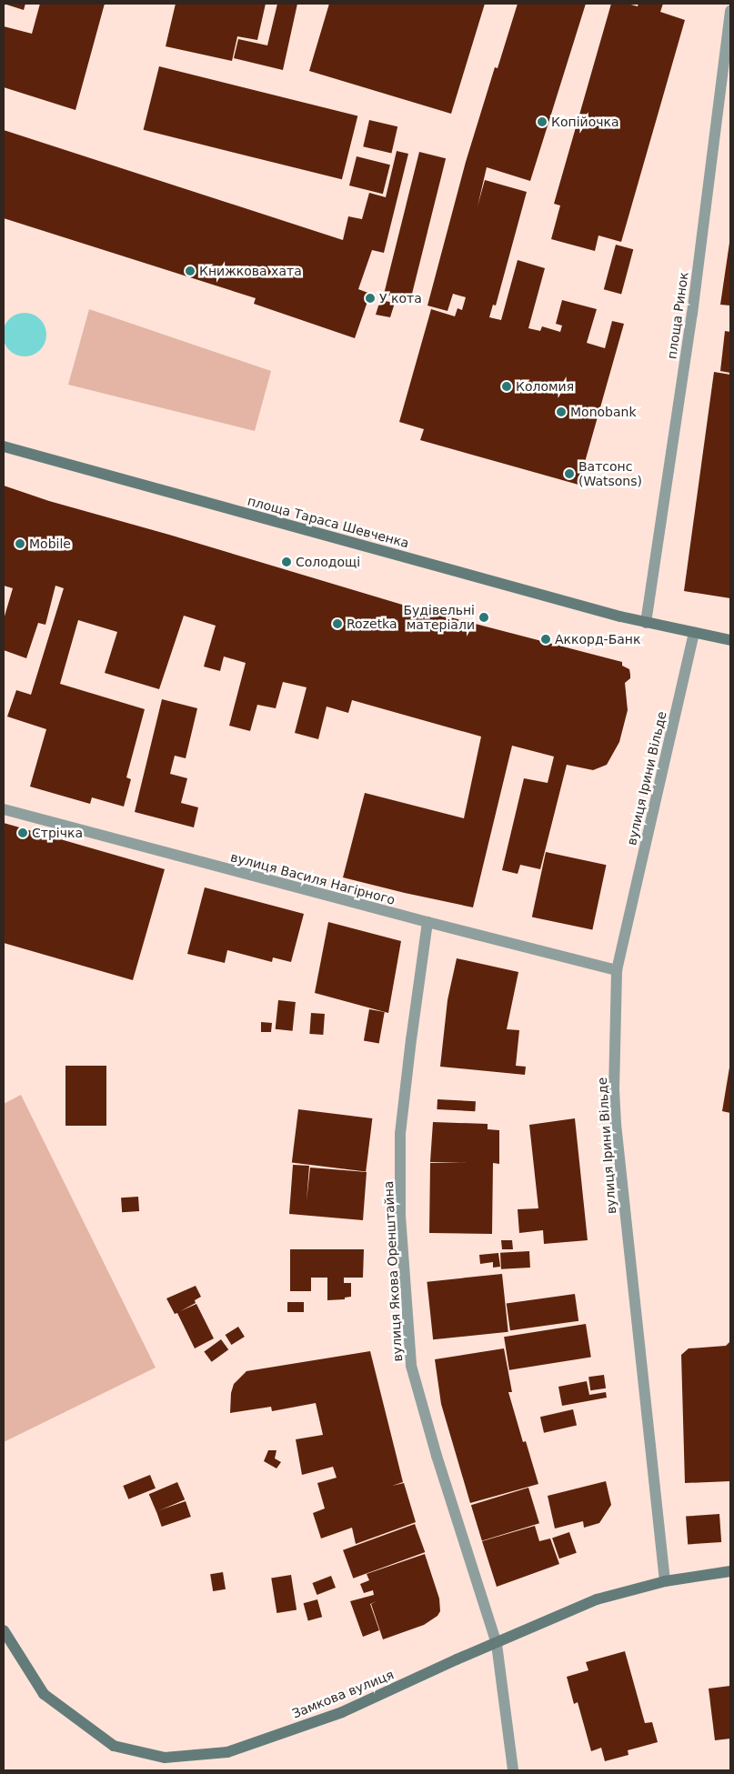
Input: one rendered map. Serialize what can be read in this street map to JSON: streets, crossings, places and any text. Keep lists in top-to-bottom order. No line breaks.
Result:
{"streets":{"main road":["площа Тараса Шевченка","Замкова вулиця"],"street":["площа Ринок","вулиця Ірини Вільде","вулиця Василя Нагірного","вулиця Якова Оренштайна"]},"crossings":[["площа Ринок","площа Тараса Шевченка"],["площа Тараса Шевченка","вулиця Ірини Вільде"],["вулиця Ірини Вільде","вулиця Василя Нагірного"],["вулиця Ірини Вільде","Замкова вулиця"],["вулиця Василя Нагірного","вулиця Якова Оренштайна"],["вулиця Якова Оренштайна","Замкова вулиця"]],"places":["Копійочка","Книжкова хата","У кота","Коломия","Monobank","Ватсонс (Watsons)","Mobile","Солодощі","Будівельні матеріали","Rozetka","Аккорд-Банк","Стрічка"]}
